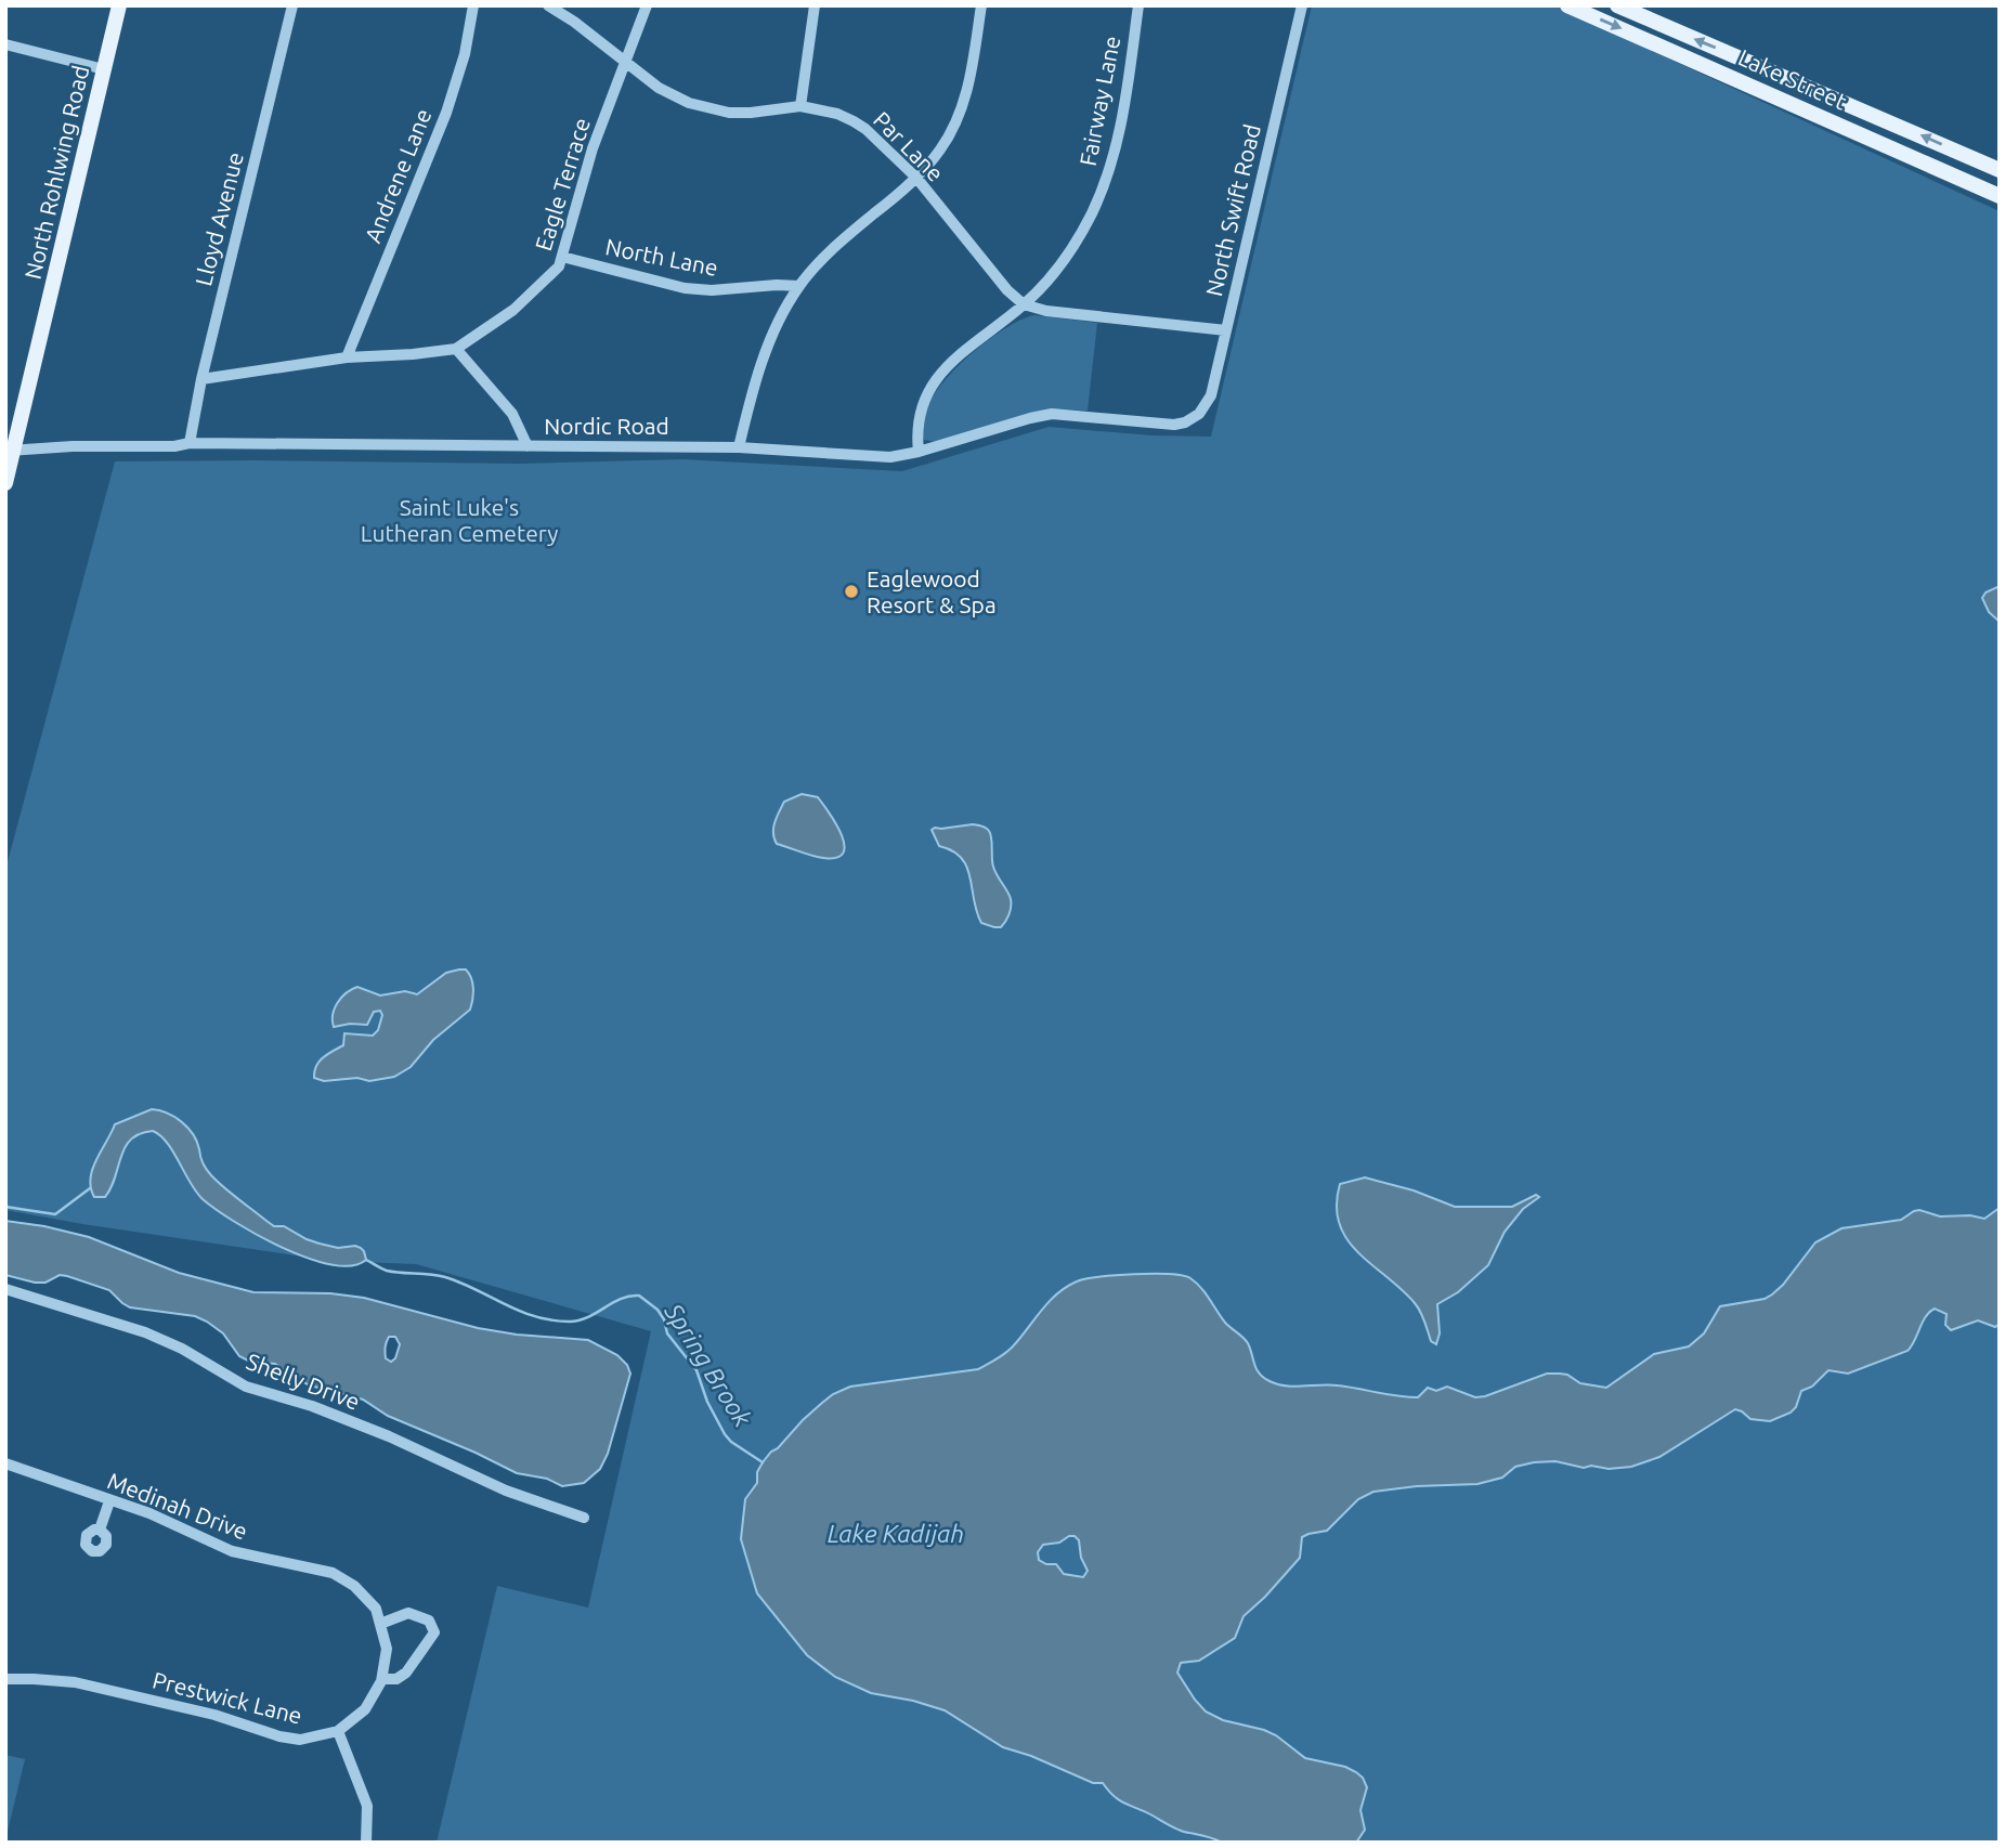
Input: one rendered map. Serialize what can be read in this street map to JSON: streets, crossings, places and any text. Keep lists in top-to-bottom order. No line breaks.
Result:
{"streets":{"main road":["Lake Street","North Rohlwing Road"],"street":["Fairway Lane","Par Lane","Andrene Lane","Eagle Terrace","North Swift Road","Lloyd Avenue","North Lane","Nordic Road","Shelly Drive","Medinah Drive","Prestwick Lane"]},"crossings":[["Fairway Lane","Par Lane"],["Fairway Lane","Nordic Road"],["Par Lane","Eagle Terrace"],["North Rohlwing Road","Nordic Road"],["Andrene Lane","Eagle Terrace"],["Eagle Terrace","Lloyd Avenue"],["Eagle Terrace","North Lane"],["North Swift Road","Nordic Road"],["Lloyd Avenue","Nordic Road"],["Medinah Drive","Prestwick Lane"]],"water":["Spring Brook","Lake Kadijah"],"parks":["Saint Luke's Lutheran Cemetery"],"places":["Eaglewood Resort & Spa"]}
